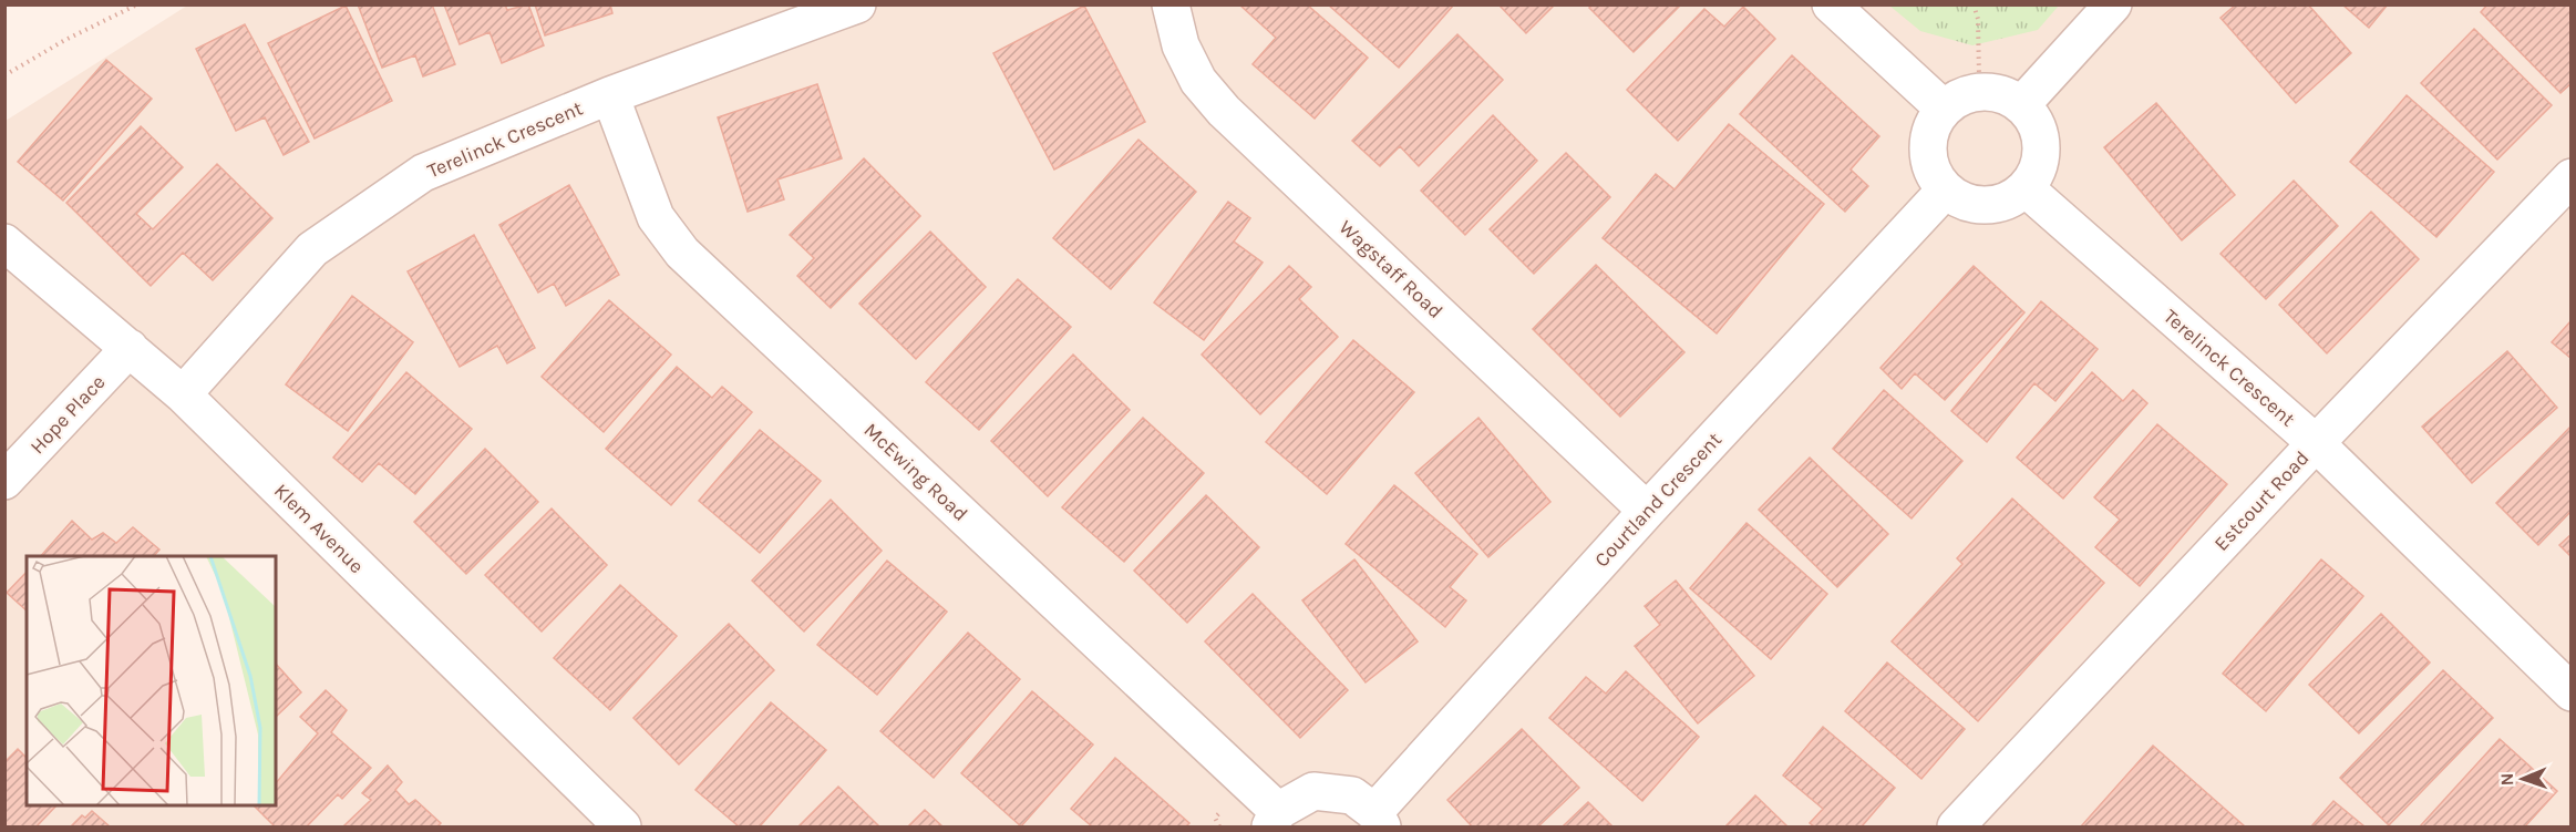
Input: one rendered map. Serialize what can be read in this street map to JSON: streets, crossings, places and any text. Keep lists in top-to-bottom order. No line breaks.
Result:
{"streets":{"street":["Terelinck Crescent","Wagstaff Road","Hope Place","McEwing Road","Courtland Crescent","Estcourt Road","Klem Avenue"]},"crossings":[["Terelinck Crescent","McEwing Road"],["Terelinck Crescent","Courtland Crescent"],["Terelinck Crescent","Estcourt Road"],["Terelinck Crescent","Klem Avenue"],["Wagstaff Road","Courtland Crescent"],["Hope Place","Klem Avenue"]],"north":"left"}
